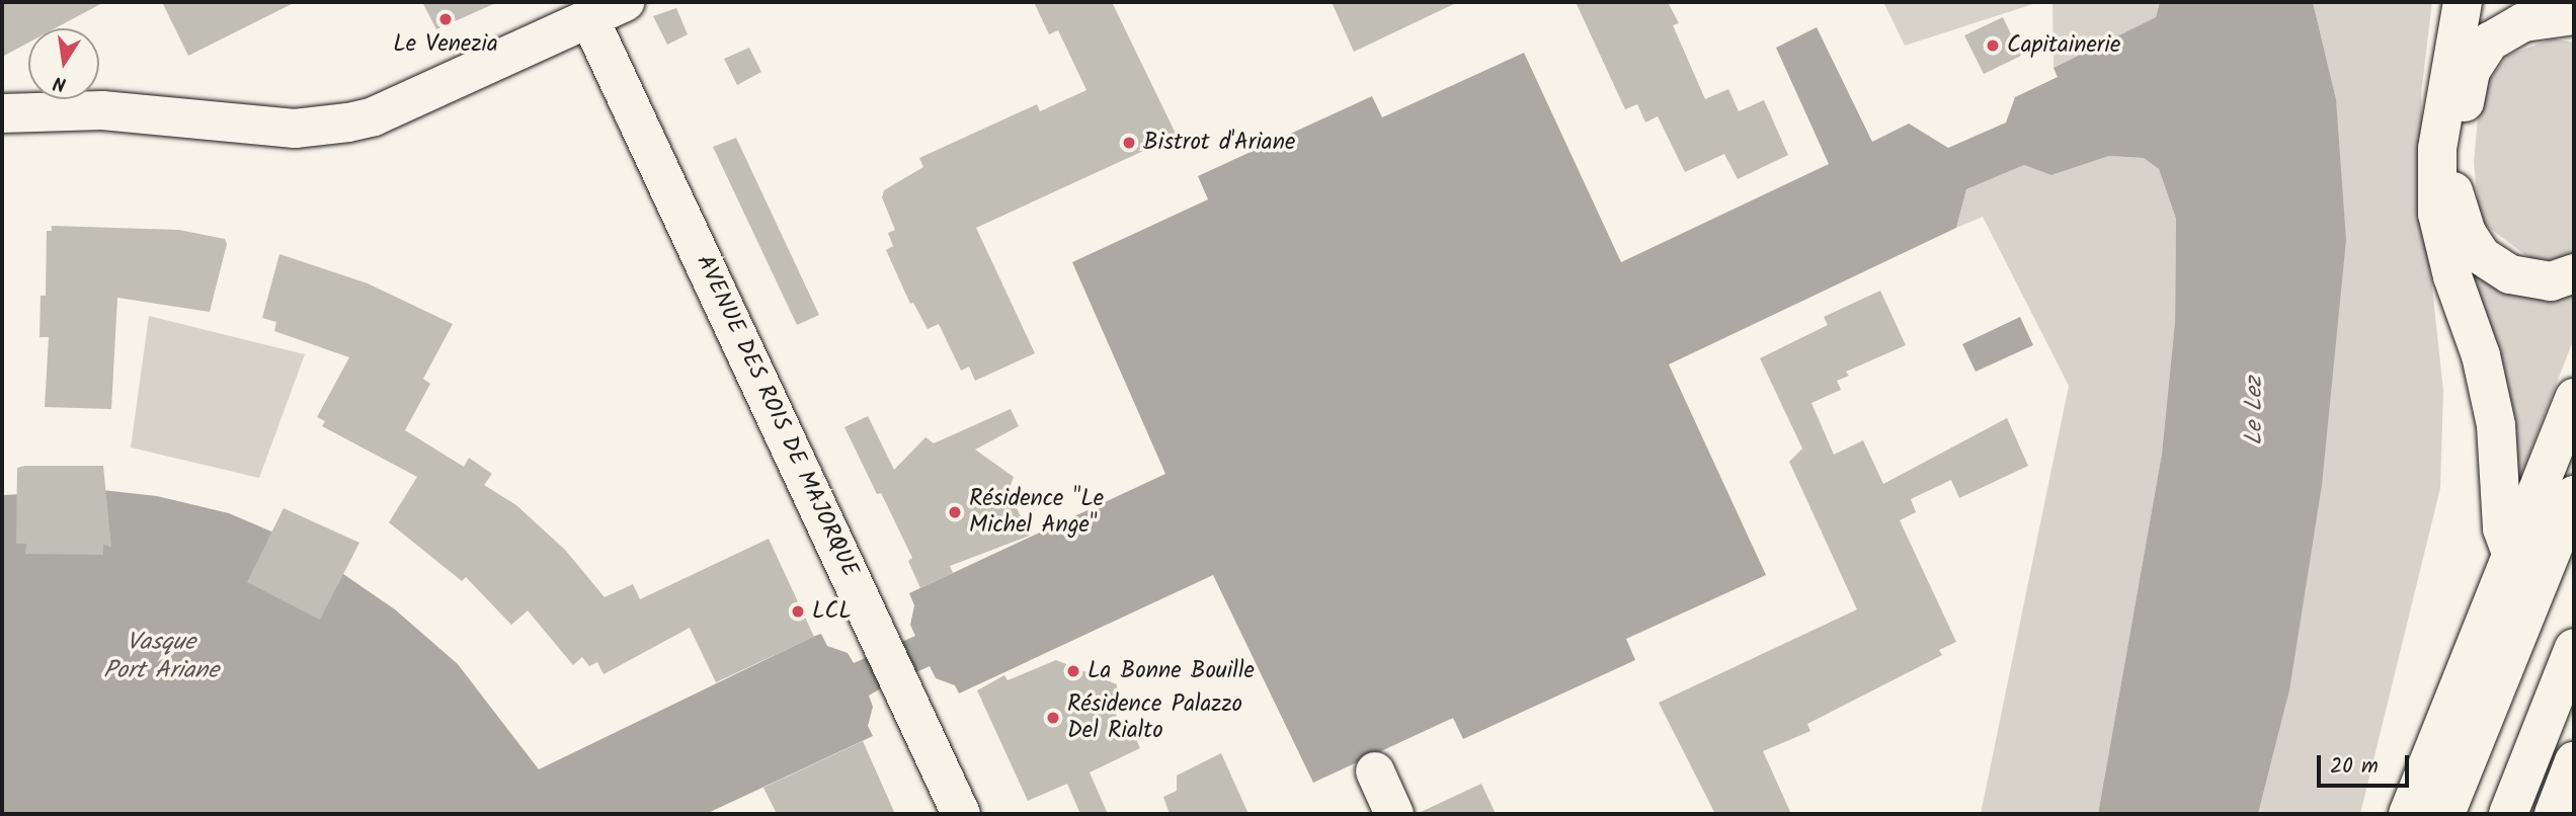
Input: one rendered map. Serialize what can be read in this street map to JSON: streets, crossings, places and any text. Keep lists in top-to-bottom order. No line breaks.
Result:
{"streets":{"main road":["AVENUE DES ROIS DE MAJORQUE"]},"water":["Le Lez","Vasque Port Ariane"],"places":["Le Venezia","Capitainerie","Bistrot d'Ariane","Résidence \"Le Michel Ange\"","LCL","La Bonne Bouille","Résidence Palazzo Del Rialto"],"scale_bar":"20 m","north":"bottom"}
